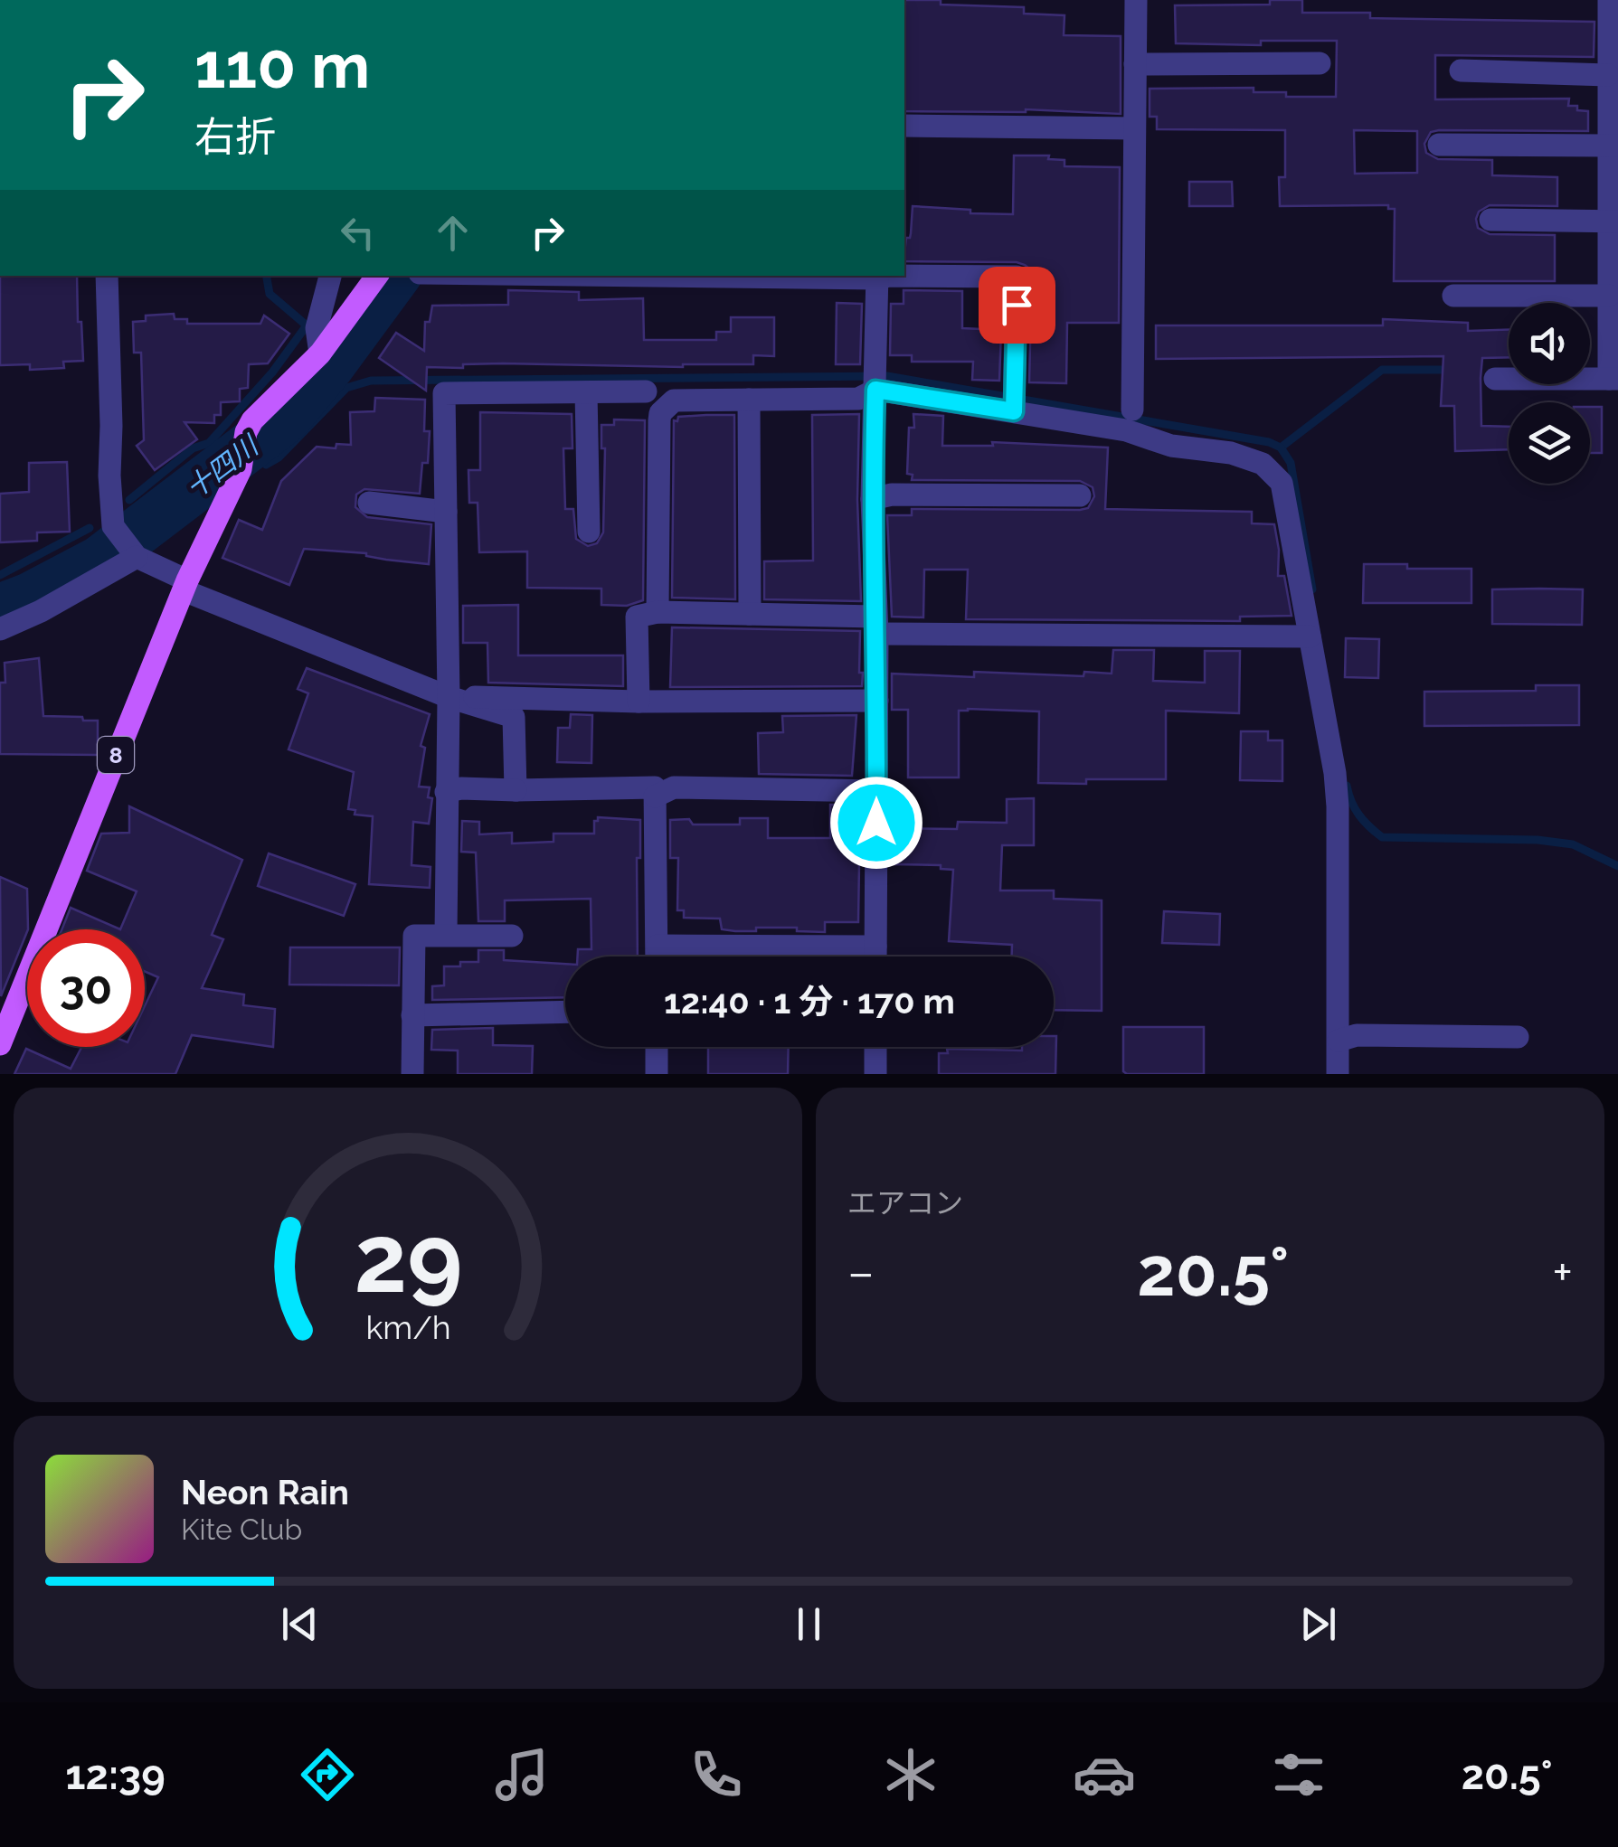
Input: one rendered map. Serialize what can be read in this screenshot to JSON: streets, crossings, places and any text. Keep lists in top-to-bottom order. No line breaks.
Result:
{"streets":{"main road":["8"]},"water":["十四川"],"page":{"turn":["110 m","右折"],"limit":"30","trip":"12:40 · 1 分 · 170 m","tile":"エアコン","heat":["−","20.5°","+"],"song":["Neon Rain","Kite Club"],"tabs":["12:39","20.5°"],"gauge":["29","km/h"]}}
